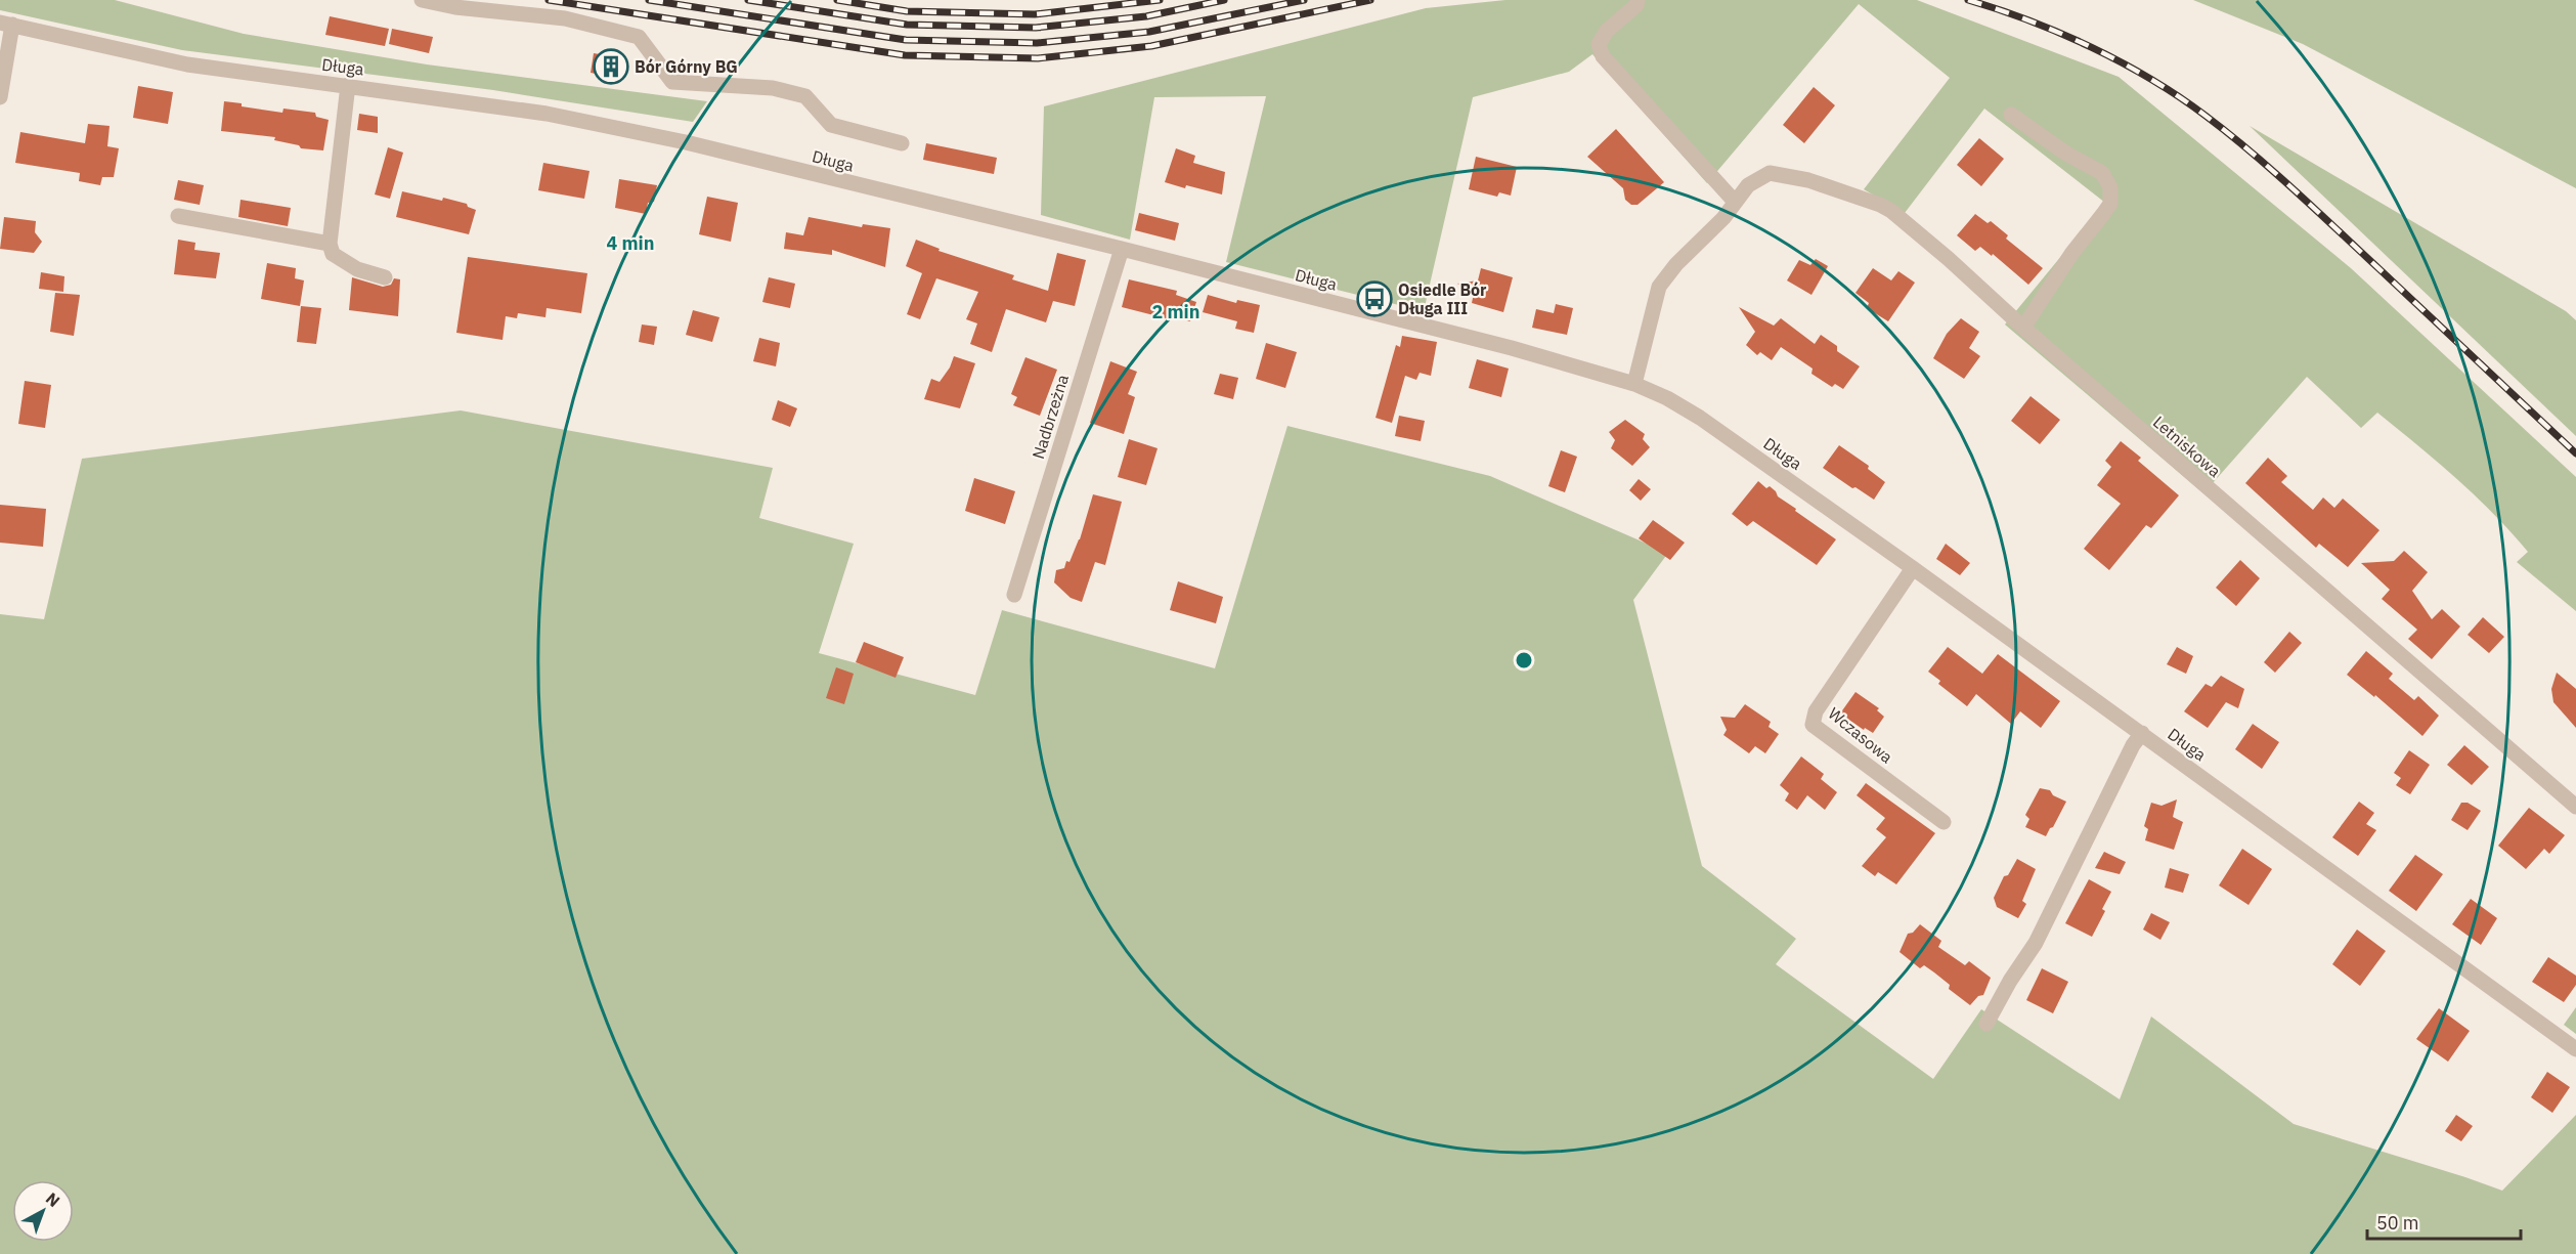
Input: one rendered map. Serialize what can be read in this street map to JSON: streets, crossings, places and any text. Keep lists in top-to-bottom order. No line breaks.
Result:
{"streets":{"street":["Długa","Nadbrzeżna","Letniskowa","Wczasowa"]},"crossings":[["Długa","Nadbrzeżna"],["Długa","Wczasowa"]],"places":{"building":["Bór Górny BG"],"bus stop":["Osiedle Bór Długa III"]},"scale_bar":"50 m","north":"top right","rings":["4 min","2 min"]}
